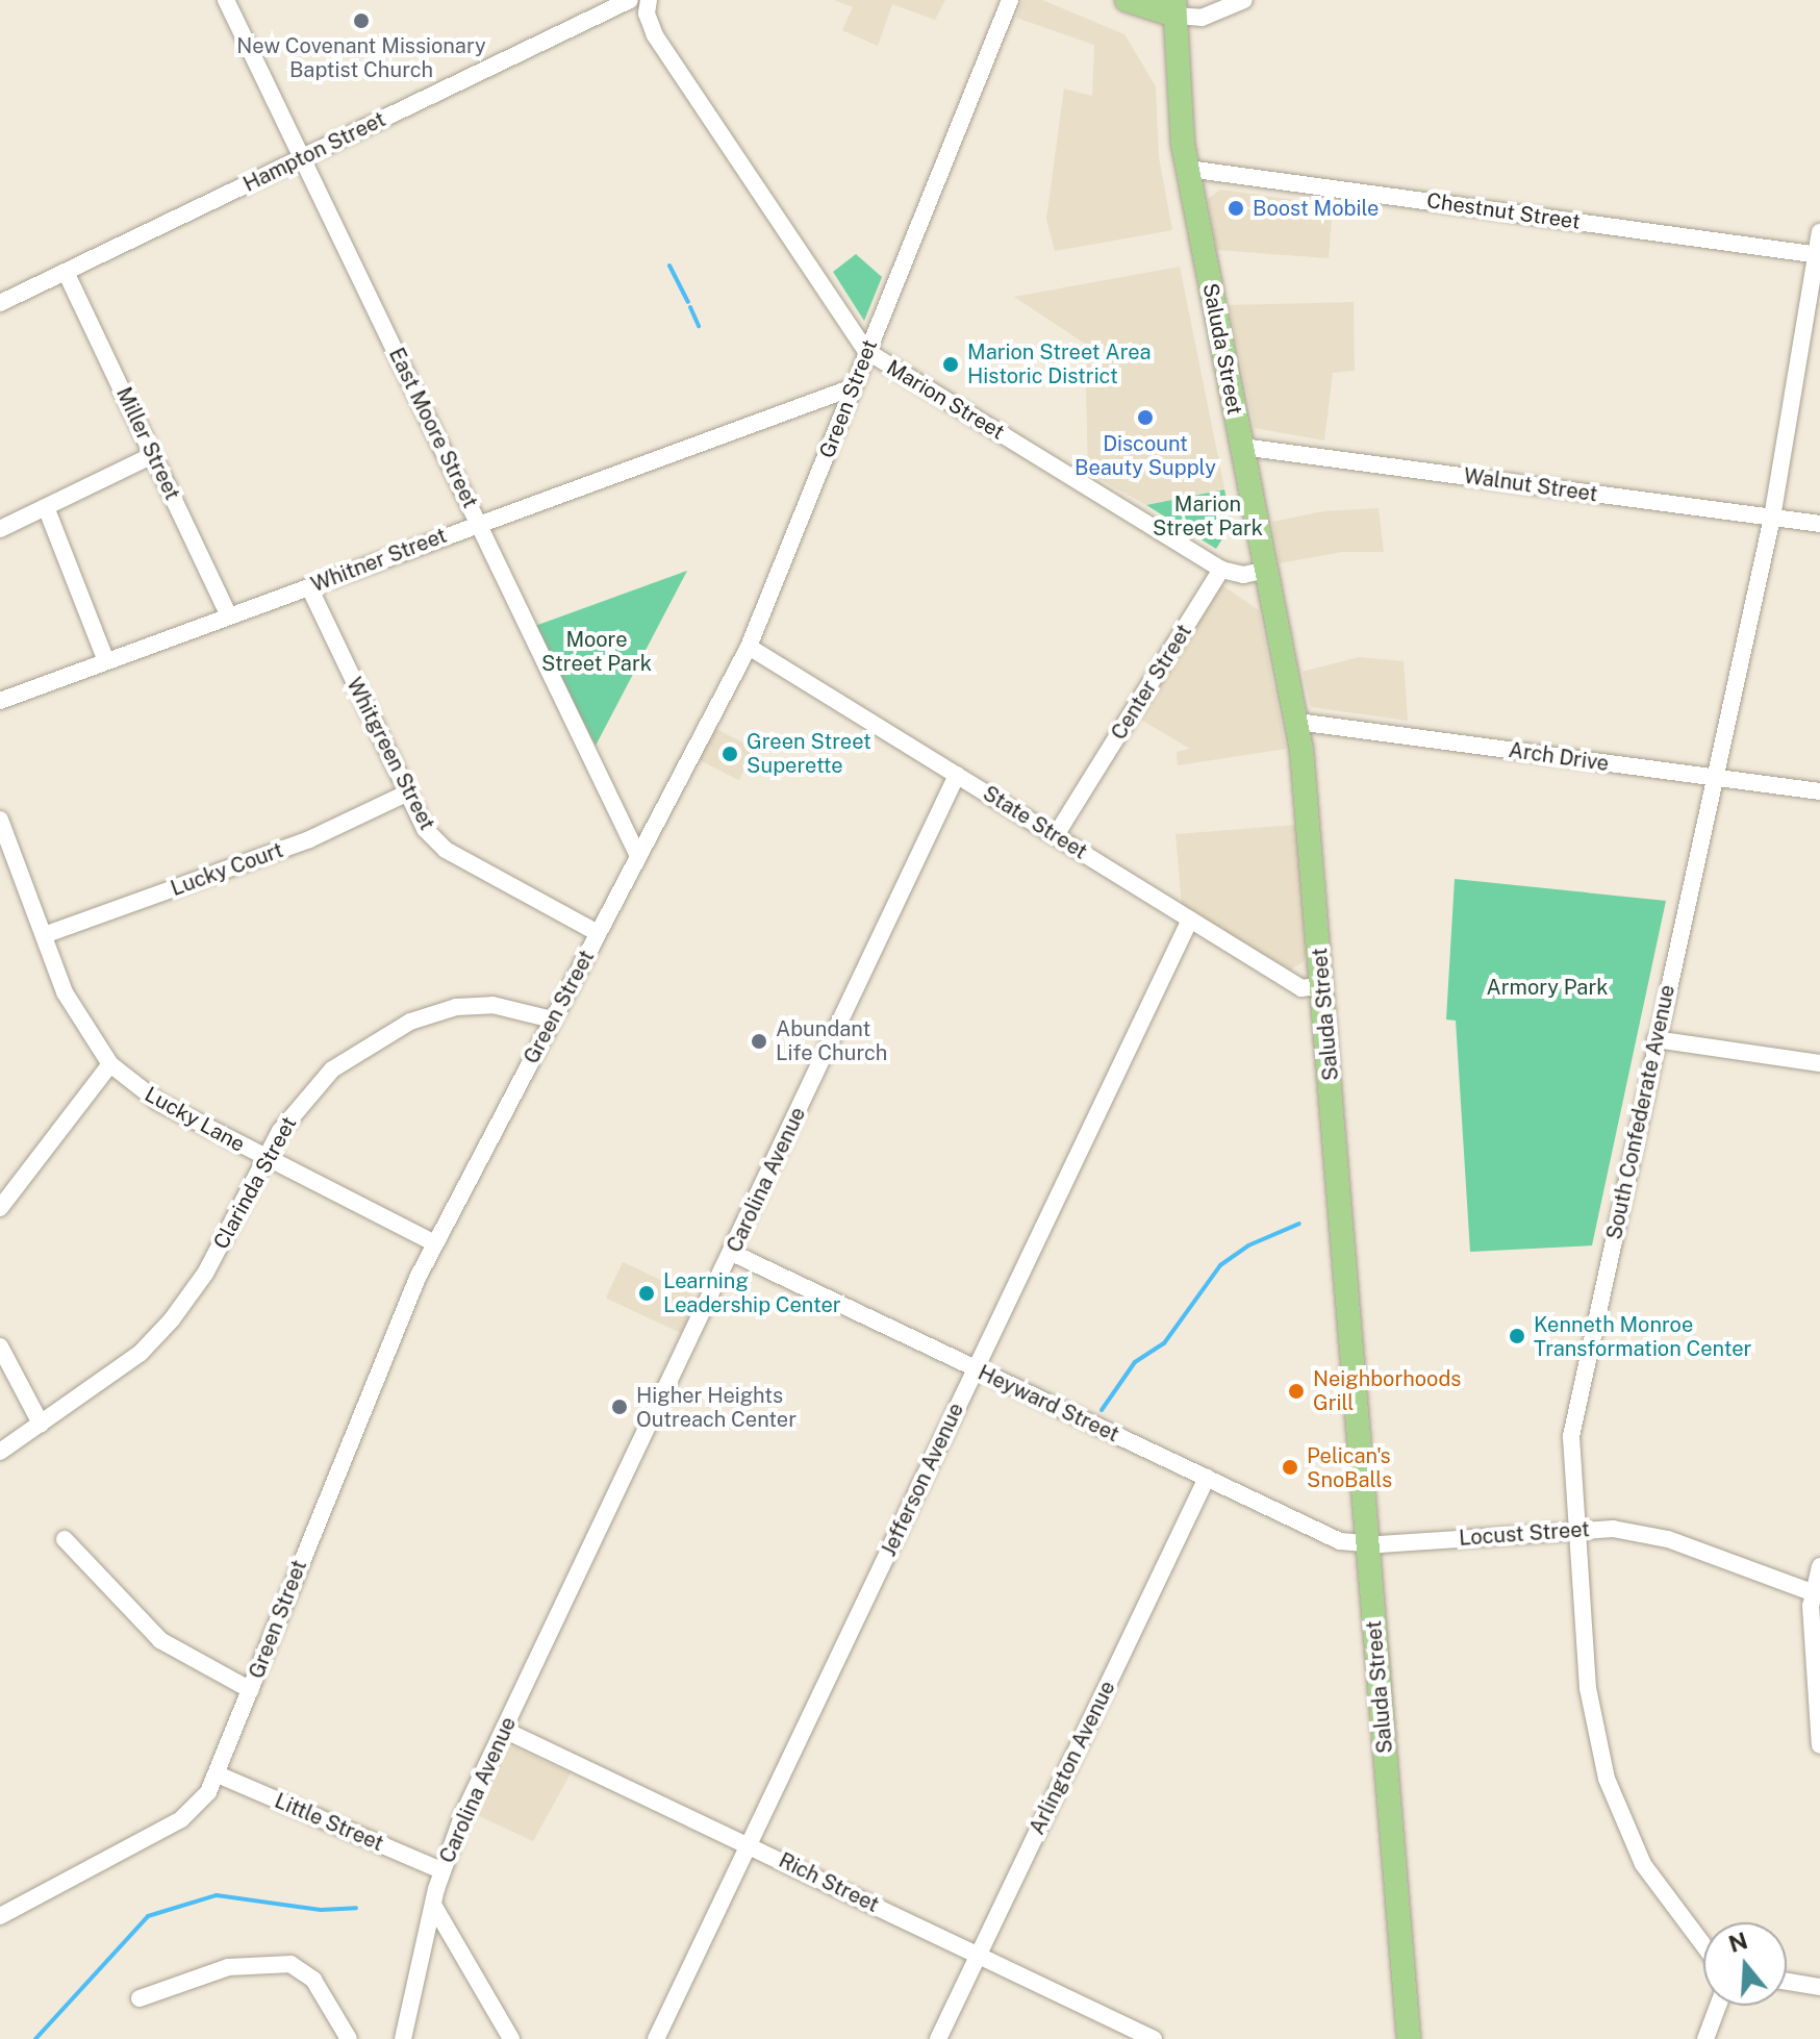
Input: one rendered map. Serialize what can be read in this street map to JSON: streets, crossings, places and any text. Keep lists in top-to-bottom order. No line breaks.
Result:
{"streets":{"main road":["Saluda Street"],"street":["Hampton Street","Chestnut Street","Green Street","Marion Street","East Moore Street","Miller Street","Walnut Street","Whitner Street","Center Street","Whitgreen Street","Arch Drive","State Street","Lucky Court","South Confederate Avenue","Lucky Lane","Carolina Avenue","Clarinda Street","Heyward Street","Jefferson Avenue","Locust Street","Arlington Avenue","Little Street","Rich Street"]},"crossings":[["Hampton Street","Marion Street"],["Hampton Street","East Moore Street"],["Hampton Street","Miller Street"],["Chestnut Street","Saluda Street"],["Chestnut Street","South Confederate Avenue"],["Saluda Street","Walnut Street"],["Saluda Street","Arch Drive"],["Saluda Street","State Street"],["Saluda Street","Heyward Street"],["Saluda Street","Locust Street"],["Green Street","Marion Street"],["Green Street","East Moore Street"],["Green Street","Whitner Street"],["Green Street","Whitgreen Street"],["Green Street","State Street"],["Green Street","Lucky Lane"],["Green Street","Clarinda Street"],["Green Street","Little Street"],["Marion Street","Center Street"],["East Moore Street","Whitner Street"],["Miller Street","Whitner Street"],["Walnut Street","South Confederate Avenue"],["Whitner Street","Whitgreen Street"],["Center Street","State Street"],["Whitgreen Street","Lucky Court"],["Arch Drive","South Confederate Avenue"],["State Street","Carolina Avenue"],["State Street","Jefferson Avenue"],["Lucky Court","Lucky Lane"],["South Confederate Avenue","Locust Street"],["Lucky Lane","Clarinda Street"],["Carolina Avenue","Heyward Street"],["Carolina Avenue","Little Street"],["Carolina Avenue","Rich Street"],["Heyward Street","Jefferson Avenue"],["Heyward Street","Locust Street"],["Heyward Street","Arlington Avenue"],["Jefferson Avenue","Rich Street"],["Arlington Avenue","Rich Street"]],"parks":["Marion Street Park","Moore Street Park","Armory Park"],"places":["New Covenant Missionary Baptist Church","Boost Mobile","Marion Street Area Historic District","Discount Beauty Supply","Green Street Superette","Abundant Life Church","Learning Leadership Center","Kenneth Monroe Transformation Center","Neighborhoods Grill","Higher Heights Outreach Center","Pelican's SnoBalls"],"north":"top"}
